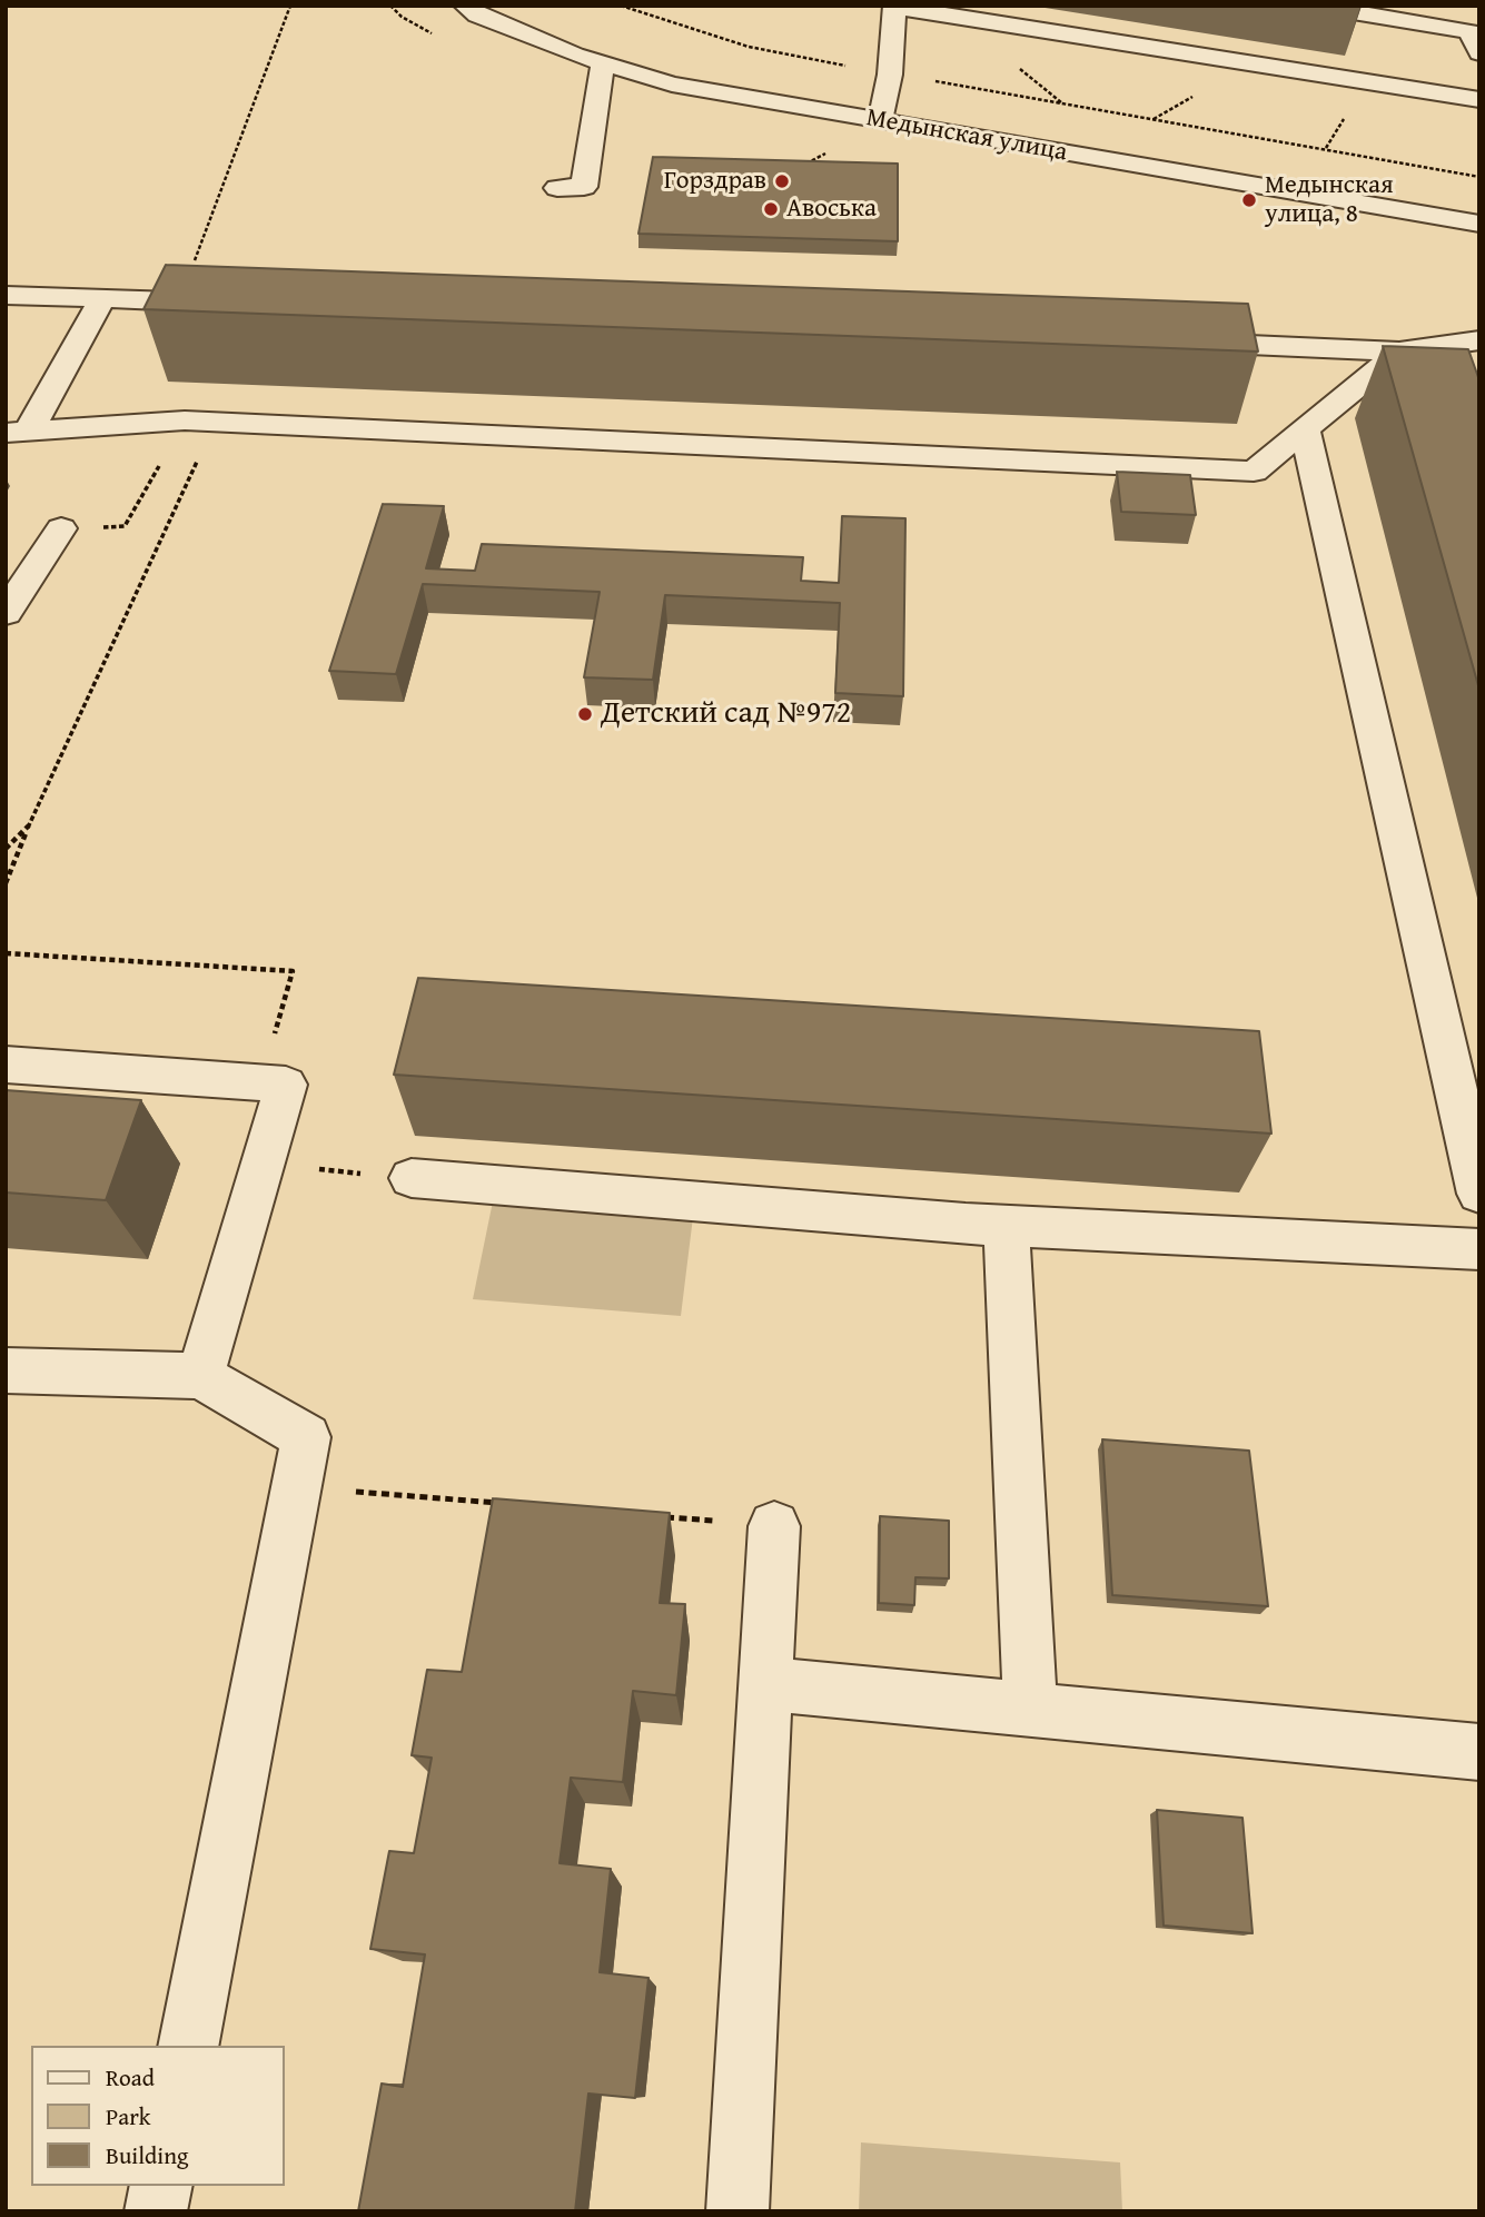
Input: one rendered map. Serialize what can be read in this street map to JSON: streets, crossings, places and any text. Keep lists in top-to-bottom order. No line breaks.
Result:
{"streets":{"street":["Медынская улица"]},"places":["Горздрав","Медынская улица, 8","Авоська","Детский сад №972"],"legend":["Road","Park","Building"]}
